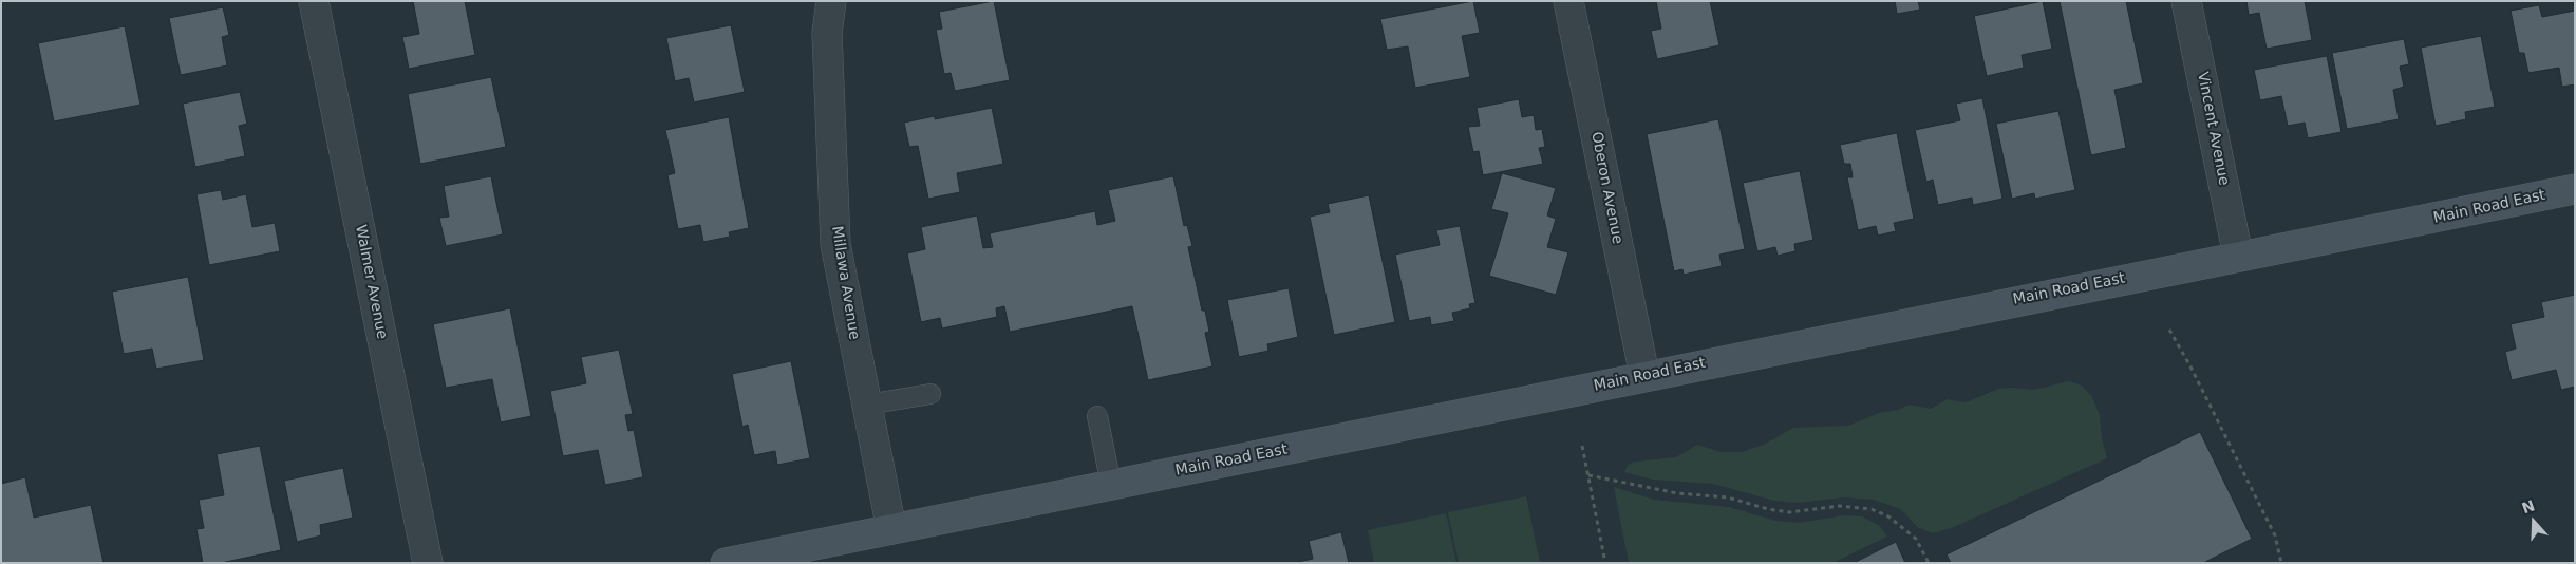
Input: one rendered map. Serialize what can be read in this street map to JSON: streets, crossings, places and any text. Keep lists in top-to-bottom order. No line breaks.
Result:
{"streets":{"main road":["Main Road East"],"street":["Vincent Avenue","Oberon Avenue","Walmer Avenue","Millawa Avenue"]},"crossings":[["Vincent Avenue","Main Road East"],["Oberon Avenue","Main Road East"],["Main Road East","Millawa Avenue"]],"north":"top"}
